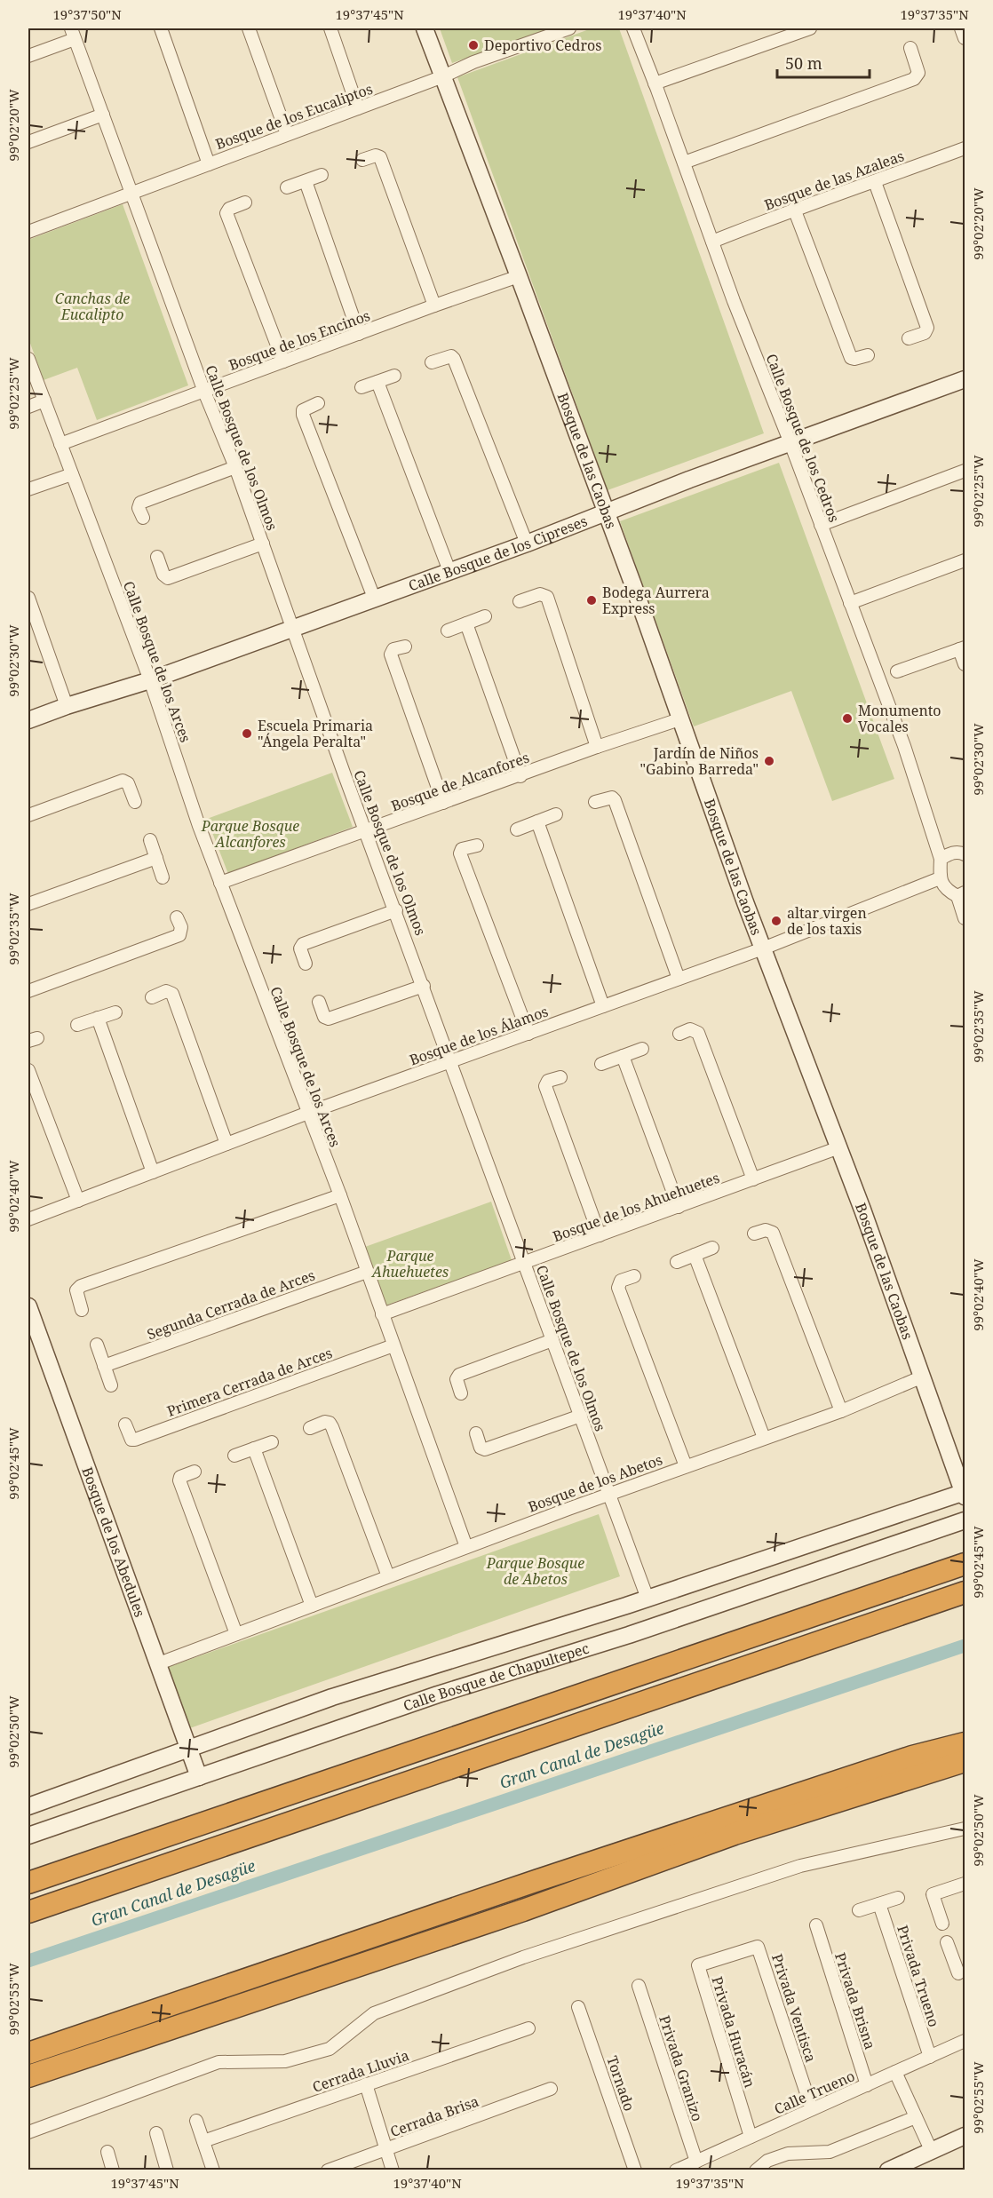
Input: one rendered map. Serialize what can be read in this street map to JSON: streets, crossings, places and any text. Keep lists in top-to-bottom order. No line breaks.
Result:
{"streets":{"street":["Bosque de los Eucaliptos","Bosque de las Azaleas","Bosque de los Encinos","Calle Bosque de los Cedros","Calle Bosque de los Olmos","Bosque de las Caobas","Calle Bosque de los Cipreses","Calle Bosque de los Arces","Bosque de Alcanfores","Bosque de los Álamos","Bosque de los Ahuehuetes","Segunda Cerrada de Arces","Primera Cerrada de Arces","Bosque de los Abetos","Bosque de los Abedules","Calle Bosque de Chapultepec","Privada Trueno","Privada Brisna","Privada Ventisca","Privada Huracán","Privada Granizo","Cerrada Lluvia","Tornado","Calle Trueno","Cerrada Brisa"]},"crossings":[["Bosque de los Eucaliptos","Calle Bosque de los Olmos"],["Bosque de los Eucaliptos","Bosque de las Caobas"],["Bosque de las Azaleas","Calle Bosque de los Cedros"],["Bosque de los Encinos","Calle Bosque de los Olmos"],["Bosque de los Encinos","Bosque de las Caobas"],["Bosque de los Encinos","Calle Bosque de los Arces"],["Calle Bosque de los Cedros","Calle Bosque de los Cipreses"],["Calle Bosque de los Olmos","Calle Bosque de los Cipreses"],["Calle Bosque de los Olmos","Bosque de Alcanfores"],["Calle Bosque de los Olmos","Bosque de los Álamos"],["Calle Bosque de los Olmos","Bosque de los Ahuehuetes"],["Calle Bosque de los Olmos","Bosque de los Abetos"],["Calle Bosque de los Olmos","Calle Bosque de Chapultepec"],["Bosque de las Caobas","Calle Bosque de los Cipreses"],["Bosque de las Caobas","Bosque de Alcanfores"],["Bosque de las Caobas","Bosque de los Álamos"],["Bosque de las Caobas","Bosque de los Ahuehuetes"],["Bosque de las Caobas","Bosque de los Abetos"],["Bosque de las Caobas","Calle Bosque de Chapultepec"],["Calle Bosque de los Cipreses","Calle Bosque de los Arces"],["Calle Bosque de los Arces","Bosque de Alcanfores"],["Calle Bosque de los Arces","Bosque de los Álamos"],["Calle Bosque de los Arces","Bosque de los Ahuehuetes"],["Calle Bosque de los Arces","Segunda Cerrada de Arces"],["Calle Bosque de los Arces","Primera Cerrada de Arces"],["Calle Bosque de los Arces","Bosque de los Abetos"],["Bosque de los Abetos","Bosque de los Abedules"],["Bosque de los Abedules","Calle Bosque de Chapultepec"],["Privada Trueno","Calle Trueno"],["Privada Brisna","Calle Trueno"],["Privada Ventisca","Privada Huracán"],["Privada Ventisca","Calle Trueno"],["Privada Huracán","Calle Trueno"],["Privada Granizo","Calle Trueno"]],"water":["Gran Canal de Desagüe"],"parks":["Canchas de Eucalipto","Parque Bosque Alcanfores","Parque Ahuehuetes","Parque Bosque de Abetos"],"places":["Deportivo Cedros","Bodega Aurrera Express","Monumento Vocales","Escuela Primaria \"Ángela Peralta\"","Jardín de Niños \"Gabino Barreda\"","altar virgen de los taxis"],"scale_bar":"50 m","coordinates":["19°37'50\"N","19°37'45\"N","19°37'40\"N","19°37'35\"N","99°02'20\"W","99°02'25\"W","99°02'30\"W","99°02'35\"W","99°02'40\"W","99°02'45\"W","99°02'50\"W","99°02'55\"W"]}
